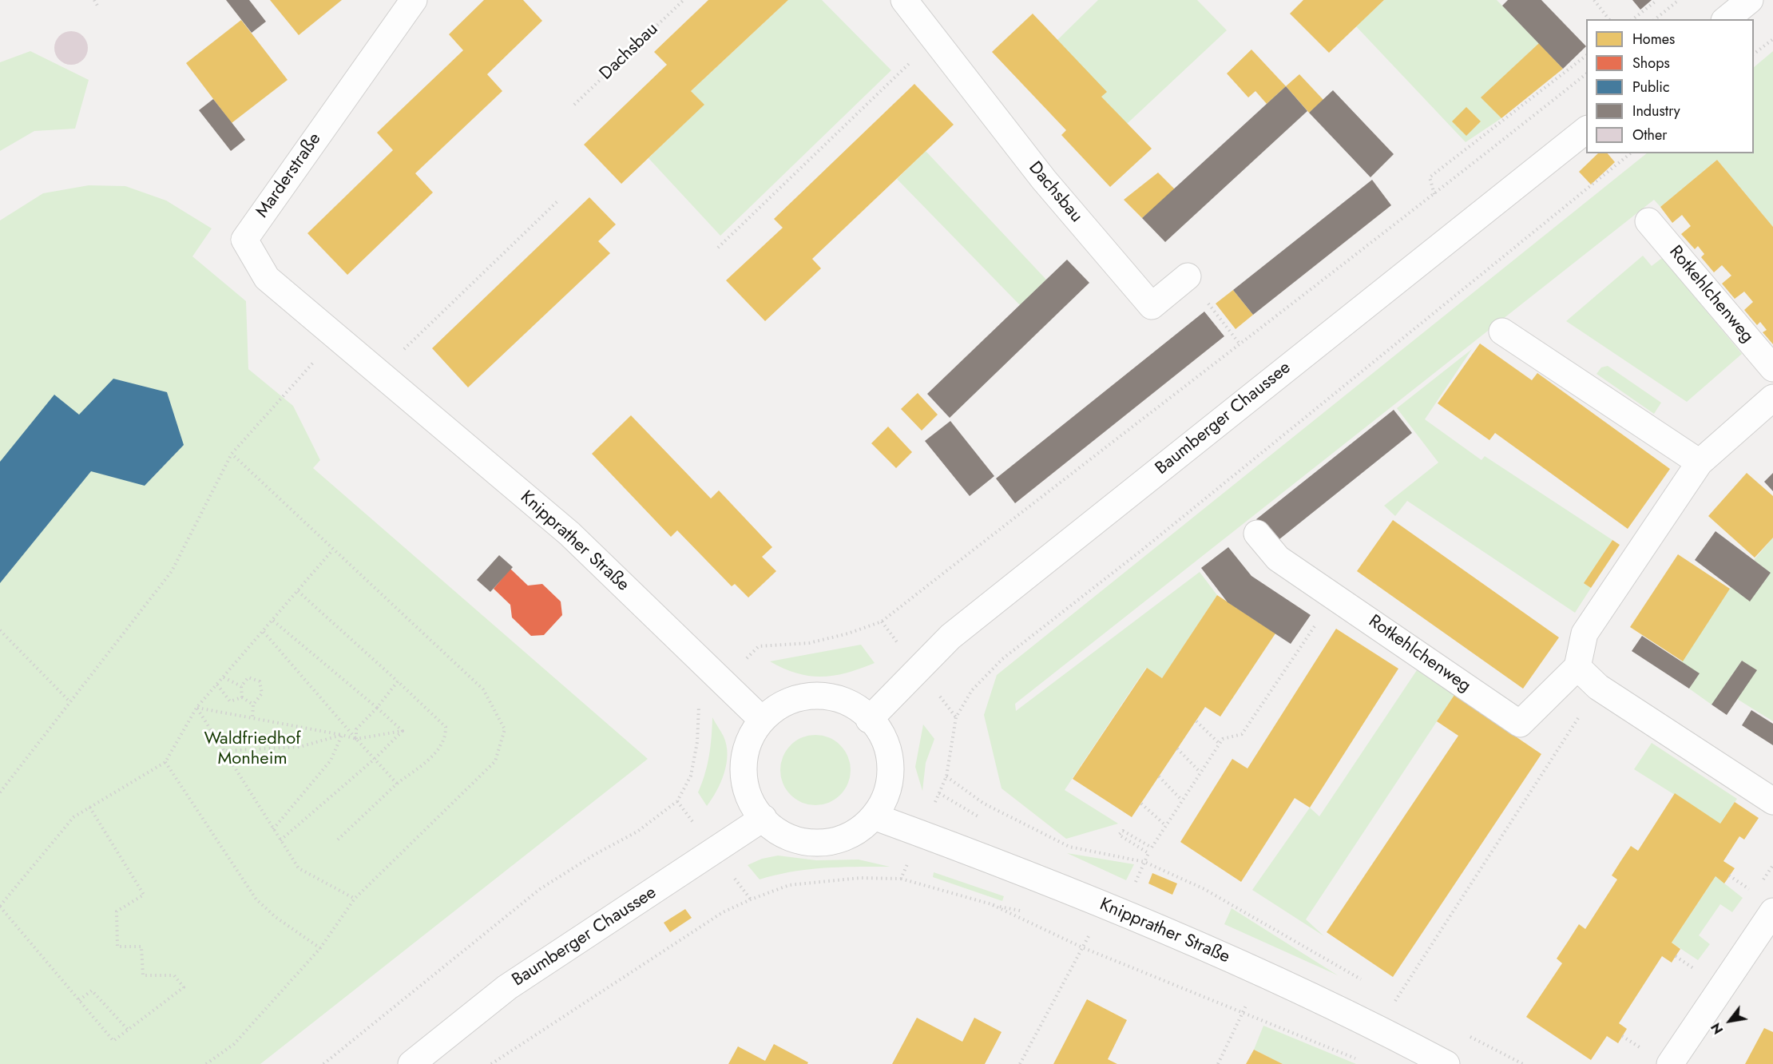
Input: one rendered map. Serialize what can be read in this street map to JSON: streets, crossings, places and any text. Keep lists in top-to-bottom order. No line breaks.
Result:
{"streets":{"street":["Dachsbau","Marderstraße","Rotkehlchenweg","Baumberger Chaussee","Knipprather Straße"]},"crossings":[["Marderstraße","Knipprather Straße"],["Baumberger Chaussee","Knipprather Straße"]],"parks":["Waldfriedhof Monheim"],"legend":["Homes","Shops","Public","Industry","Other"],"north":"bottom left"}
